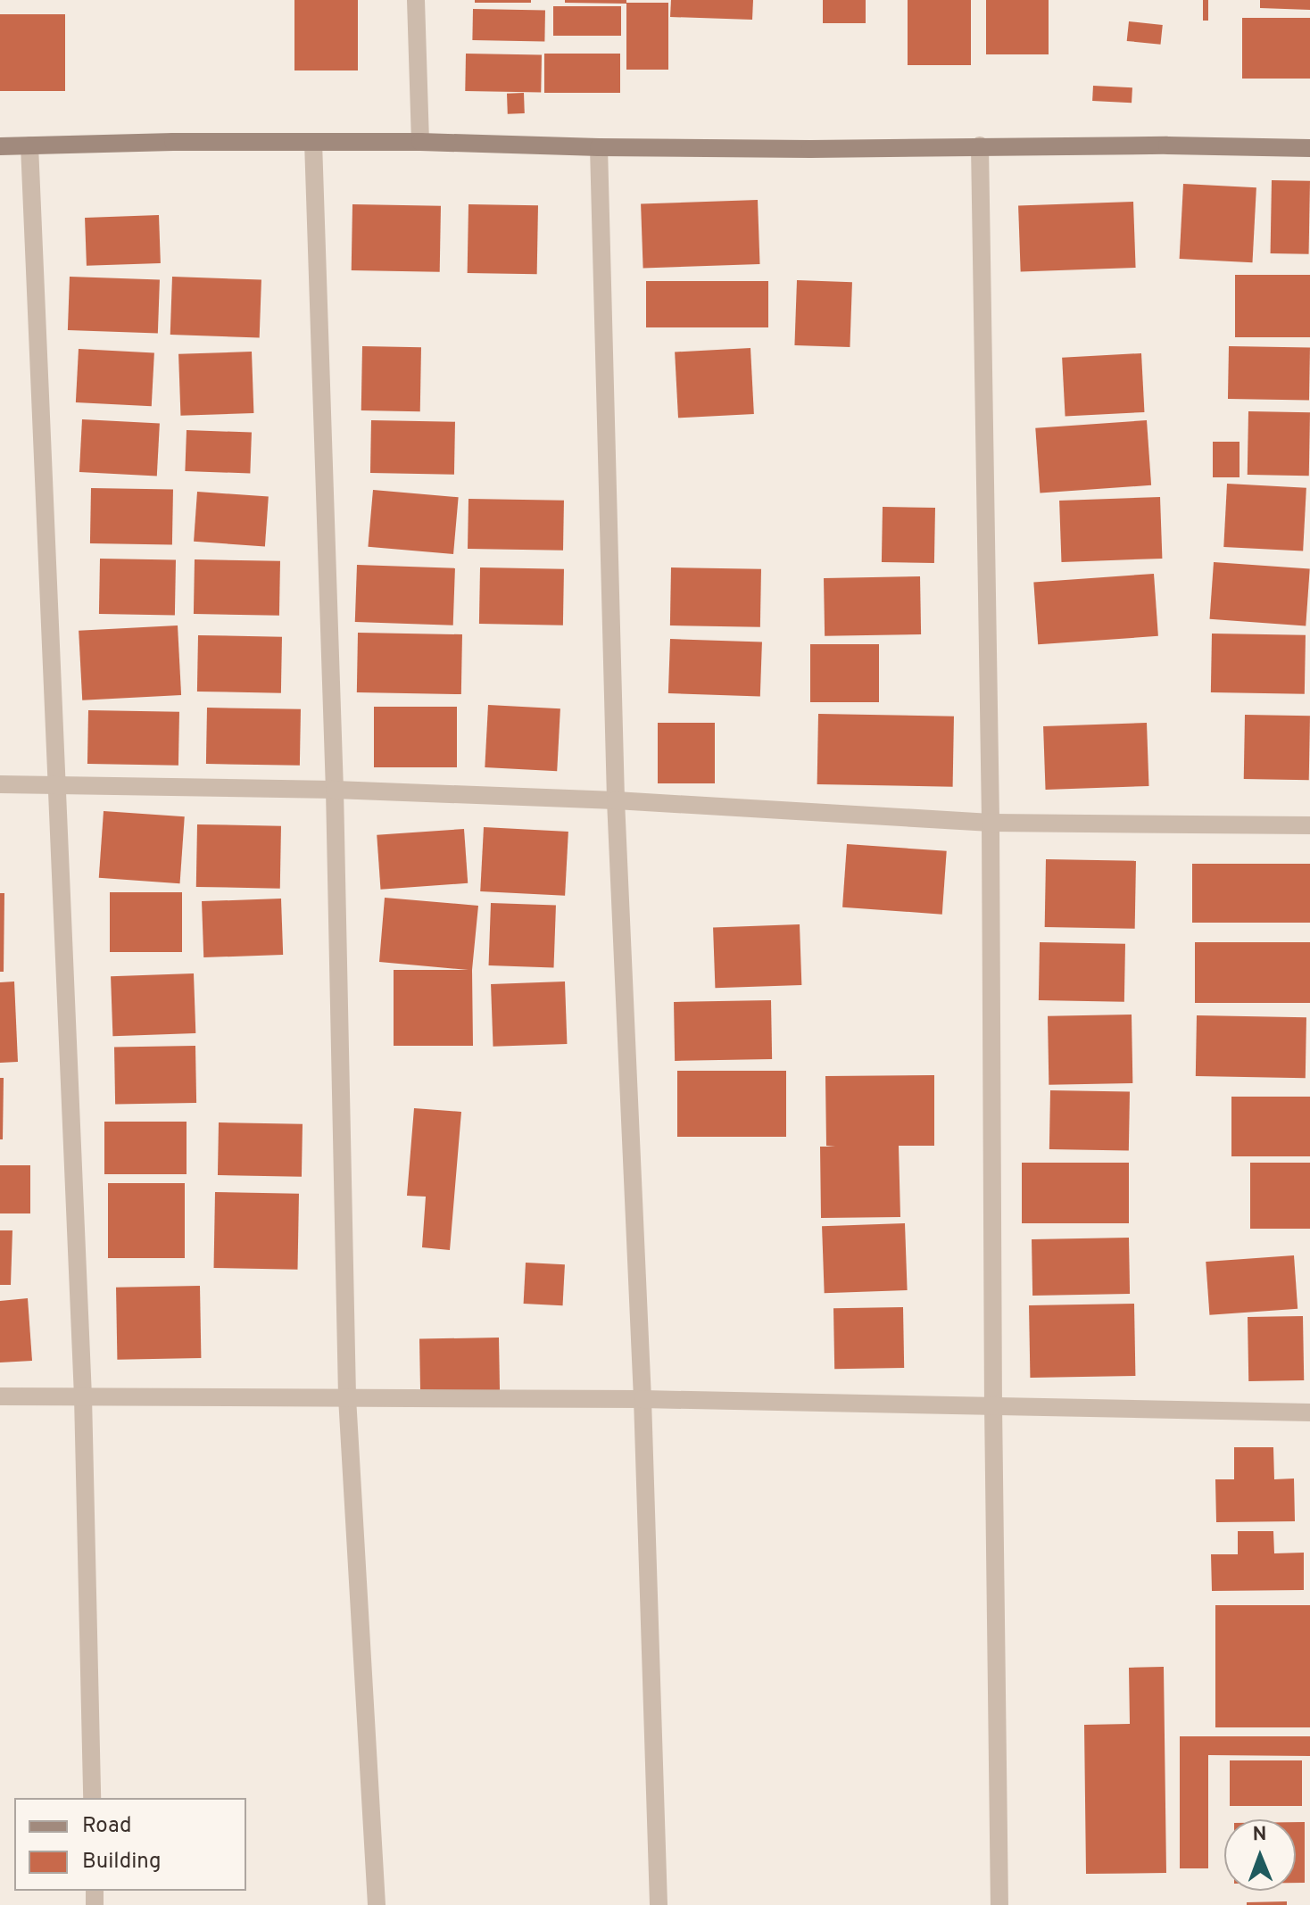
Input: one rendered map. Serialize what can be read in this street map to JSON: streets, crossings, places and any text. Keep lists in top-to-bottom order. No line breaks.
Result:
{"legend":["Road","Building"],"north":"top"}
